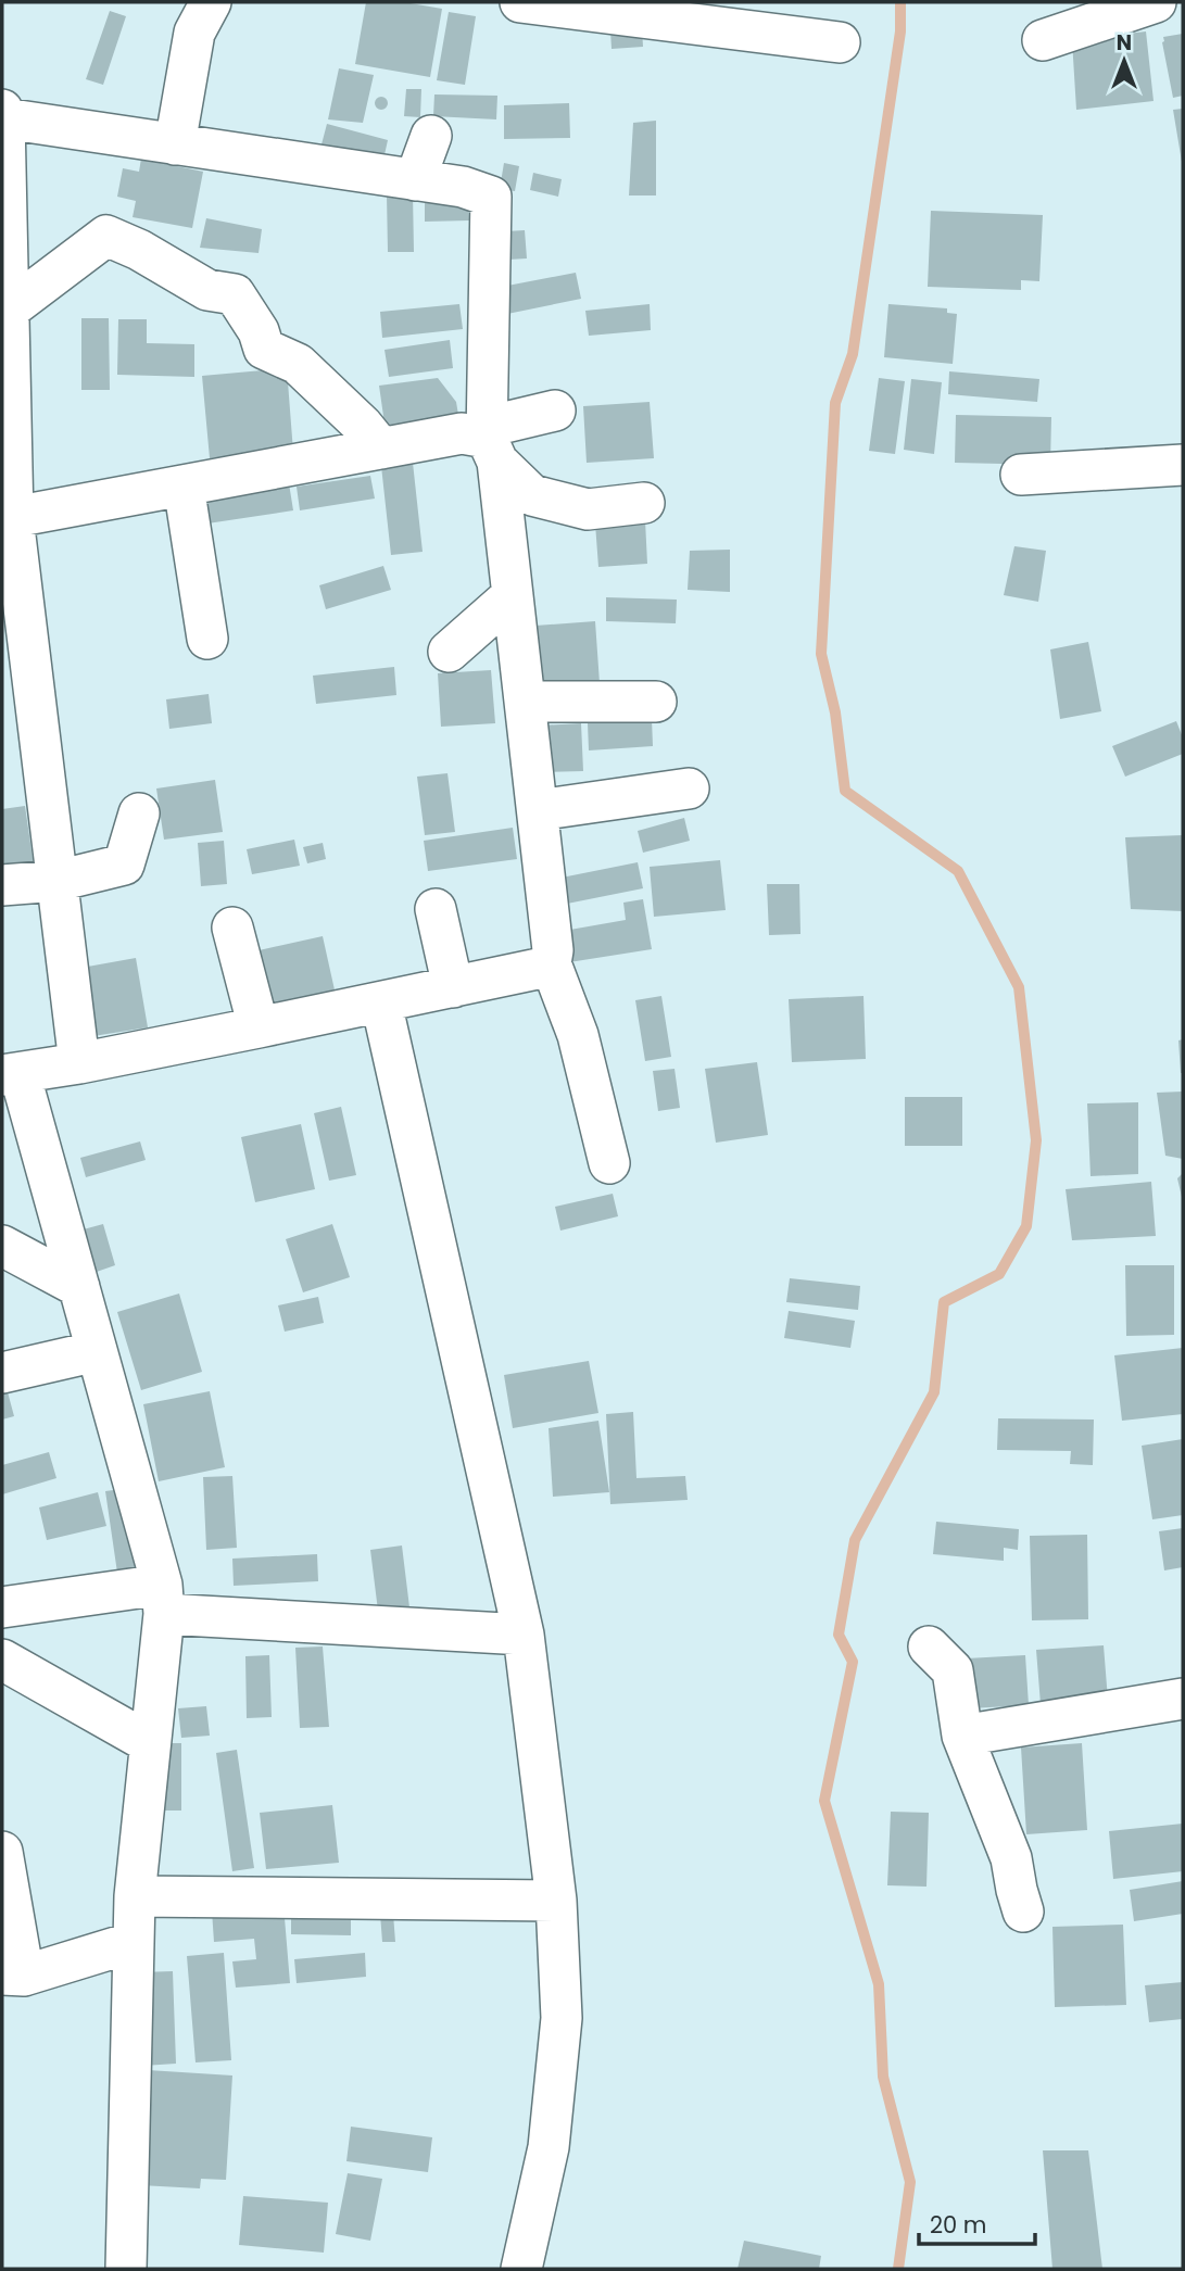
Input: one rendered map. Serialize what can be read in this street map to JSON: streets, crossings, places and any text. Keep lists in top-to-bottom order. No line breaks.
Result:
{"scale_bar":"20 m","north":"top"}
